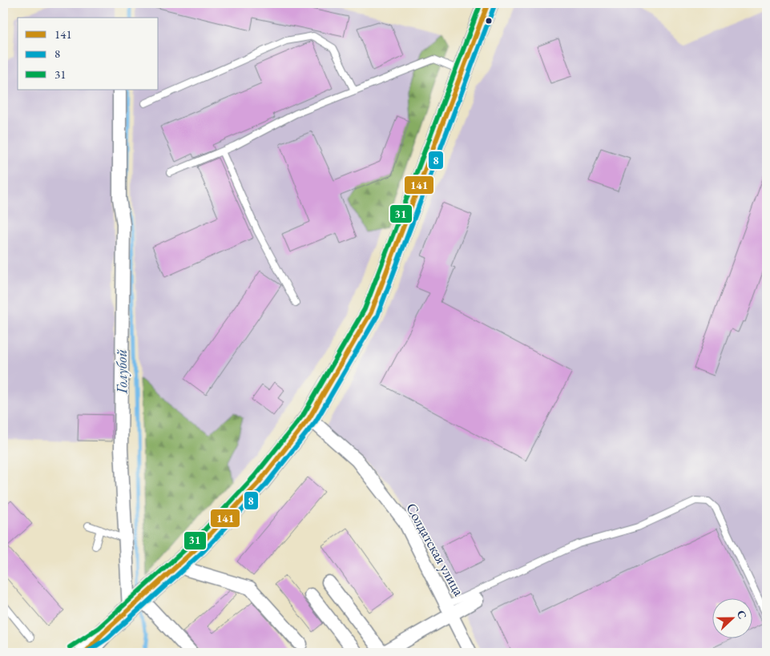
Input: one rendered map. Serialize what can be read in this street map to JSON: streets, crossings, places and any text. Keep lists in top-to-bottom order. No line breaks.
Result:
{"streets":{"street":["Солдатская улица"]},"water":["Голубой"],"lines":["transit line 141","transit line 31","transit line 8"],"legend":["141","8","31"],"north":"right"}
